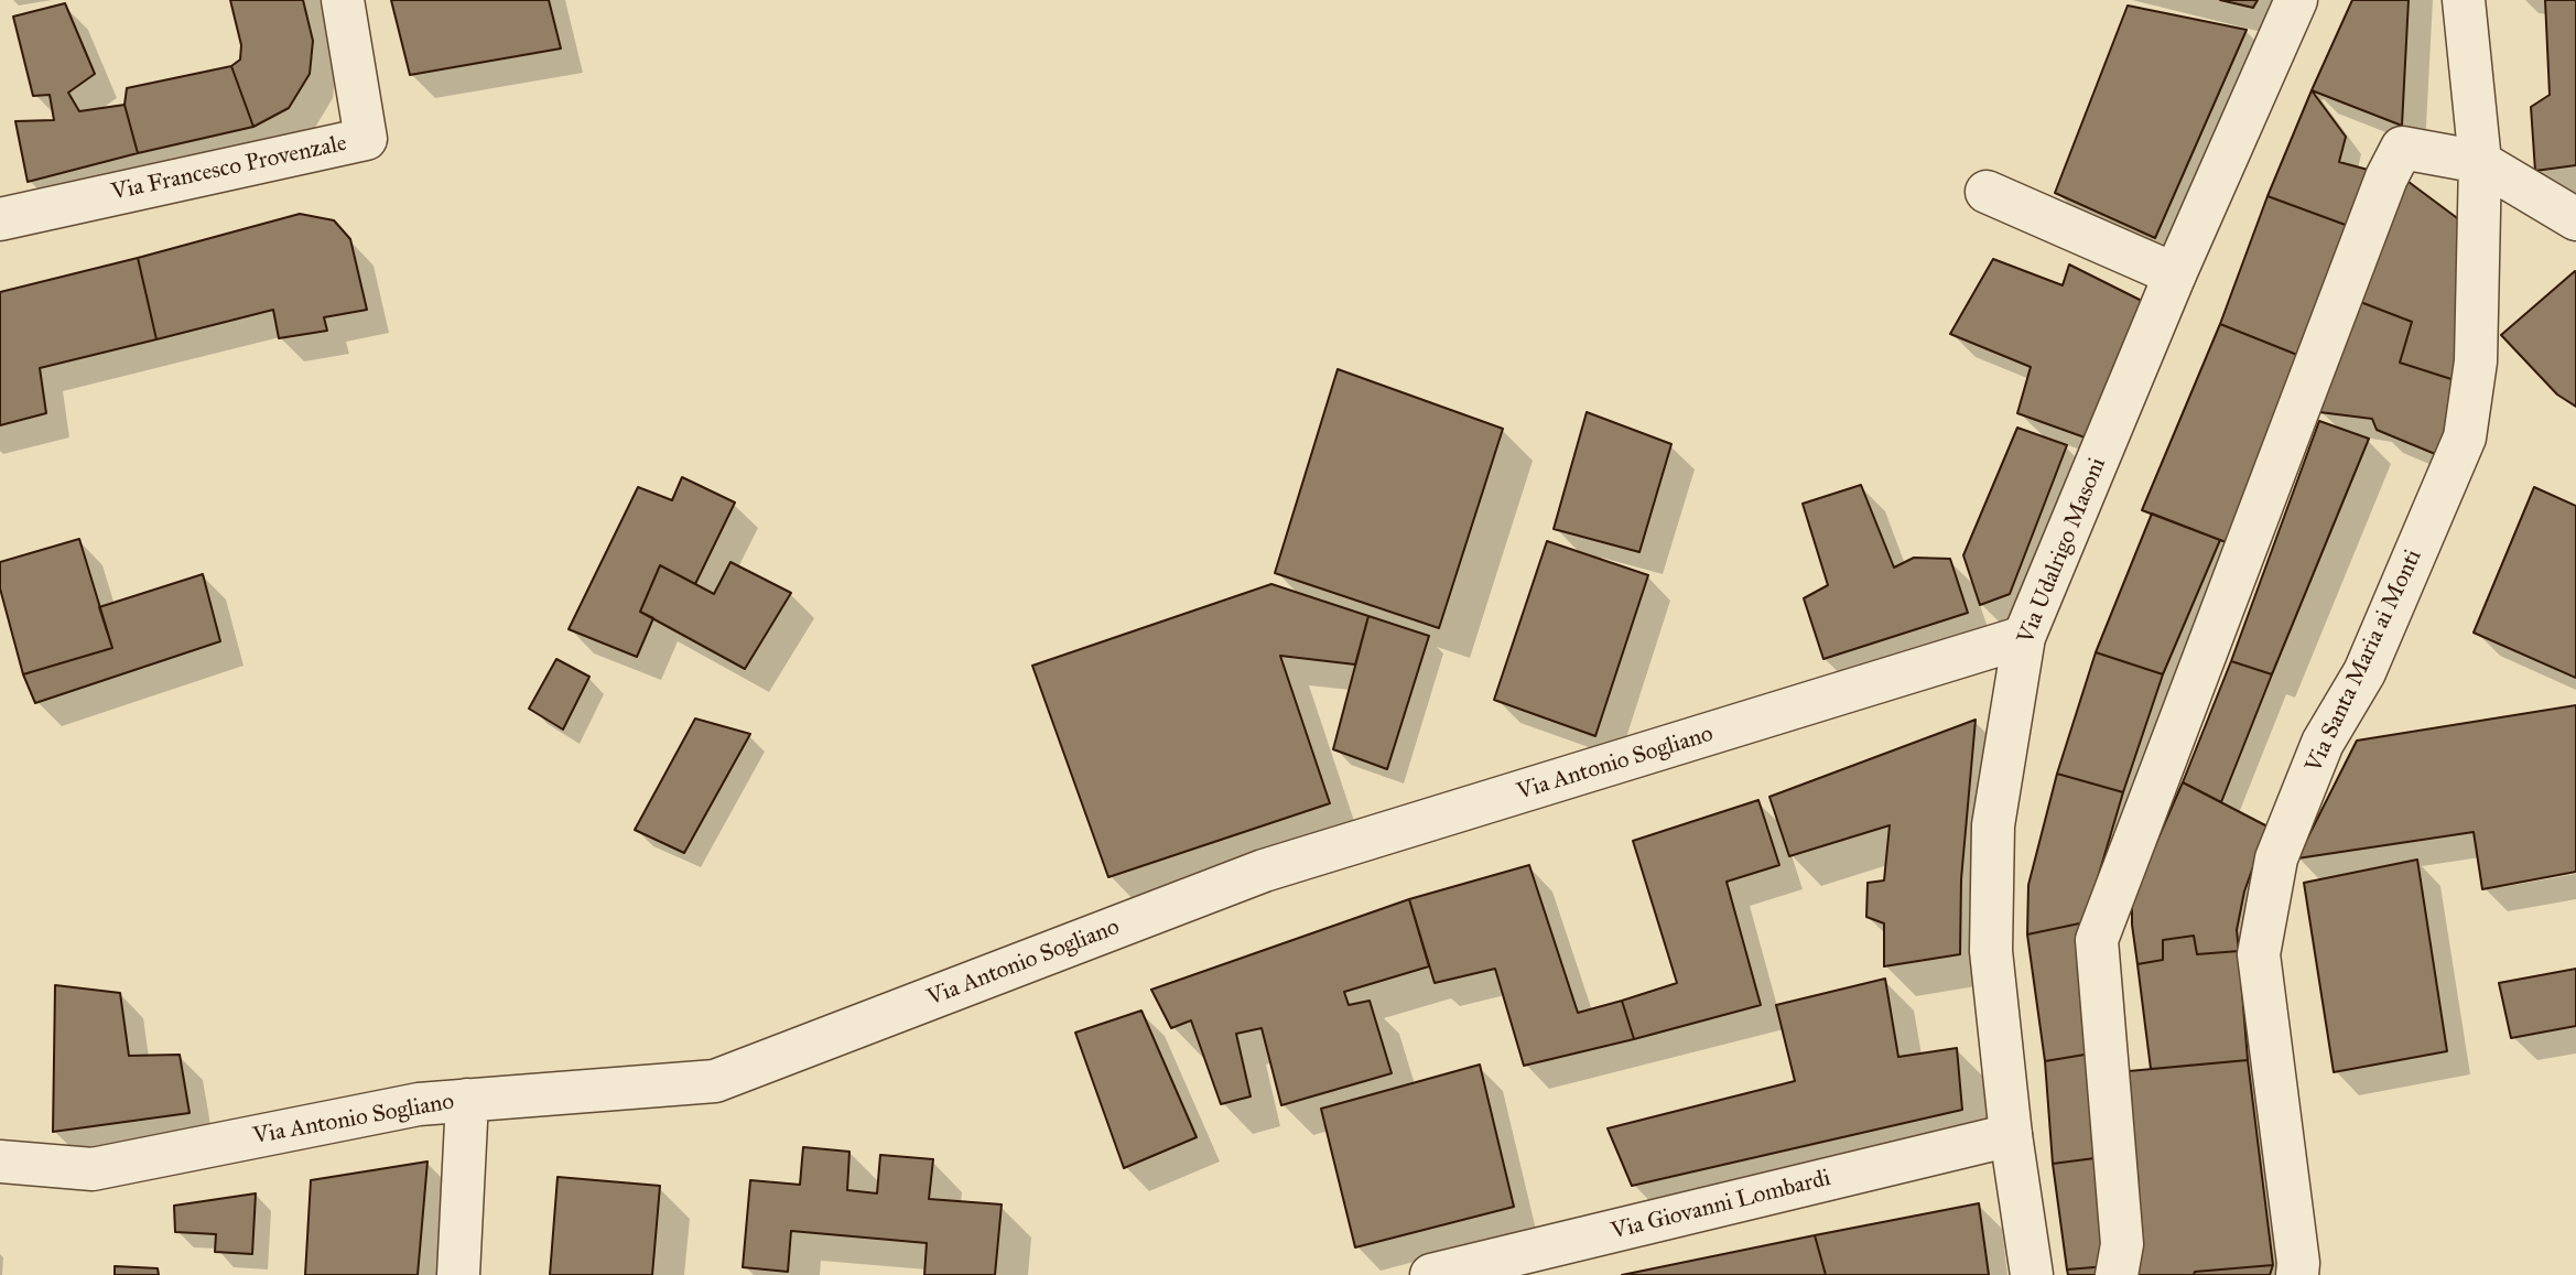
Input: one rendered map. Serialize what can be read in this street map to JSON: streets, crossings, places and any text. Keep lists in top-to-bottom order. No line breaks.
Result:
{"streets":{"street":["Via Francesco Provenzale","Via Udalrigo Masoni","Via Santa Maria ai Monti","Via Antonio Sogliano","Via Giovanni Lombardi"]},"crossings":[["Via Udalrigo Masoni","Via Antonio Sogliano"],["Via Udalrigo Masoni","Via Giovanni Lombardi"]]}
